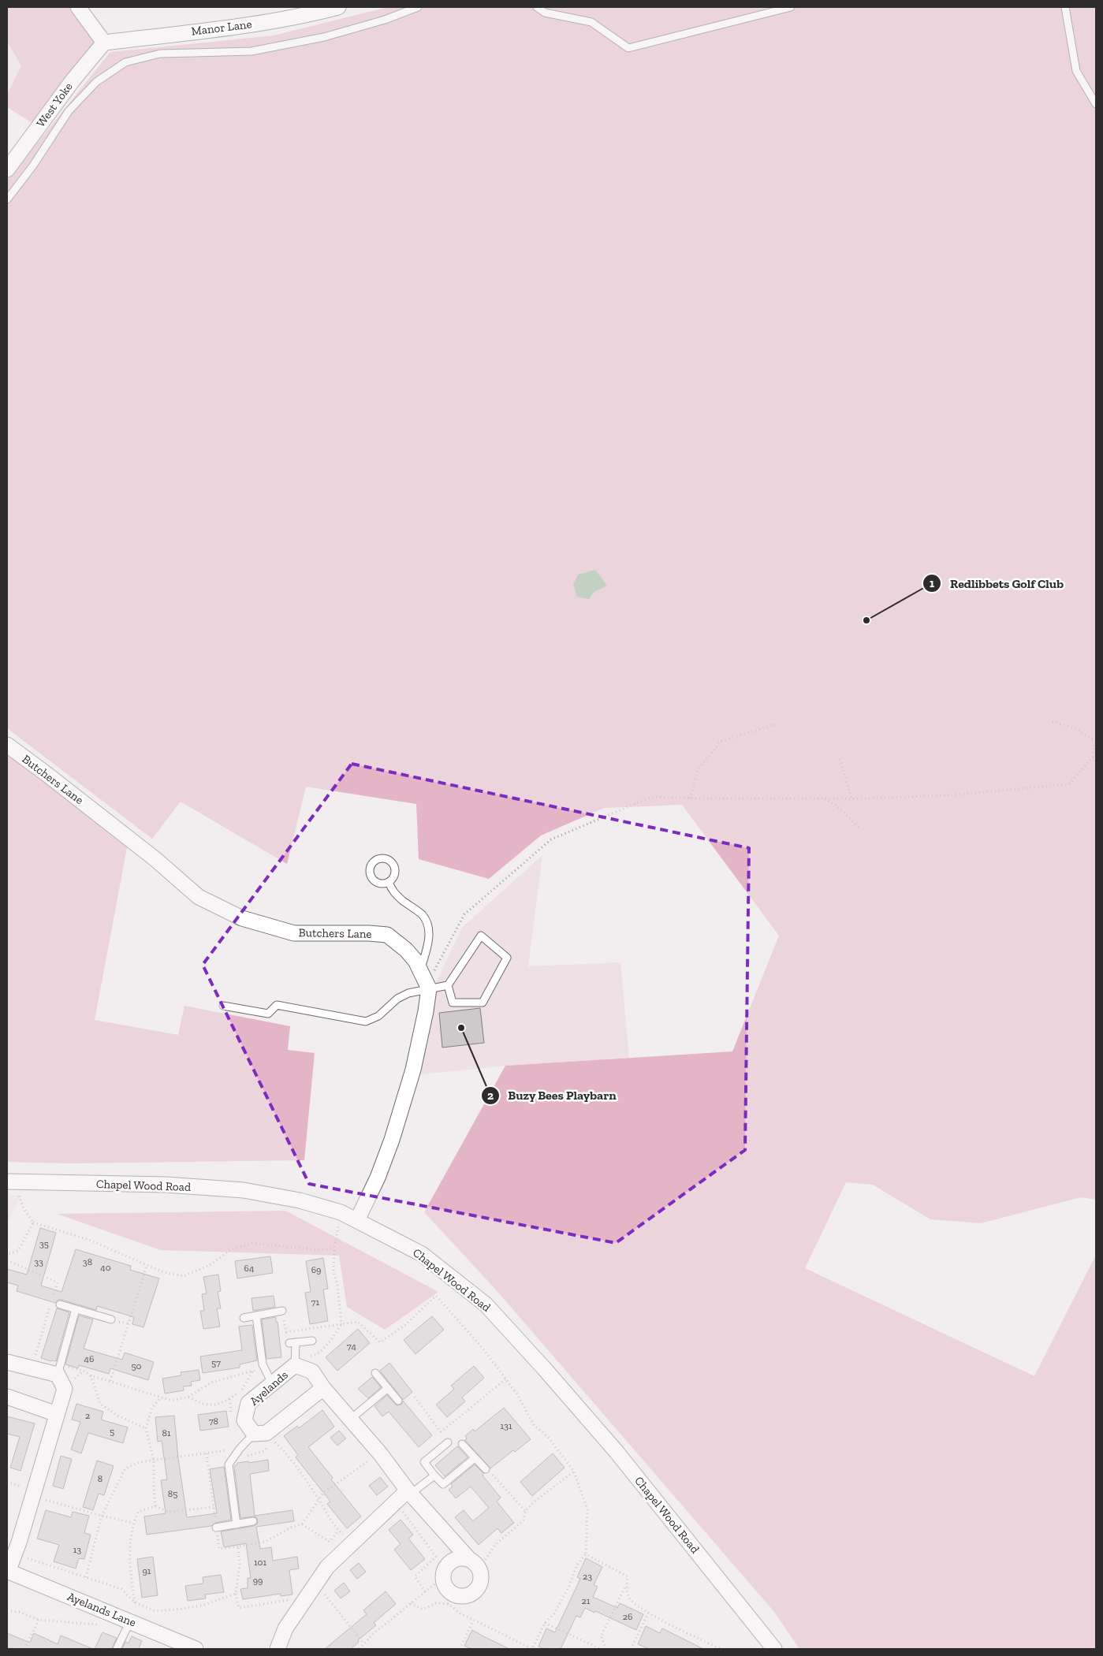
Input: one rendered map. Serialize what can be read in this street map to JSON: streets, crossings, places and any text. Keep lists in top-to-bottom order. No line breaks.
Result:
{"streets":{"street":["Manor Lane","West Yoke","Butchers Lane","Chapel Wood Road","Ayelands","Ayelands Lane"]},"crossings":[["Manor Lane","West Yoke"]],"places":["Redlibbets Golf Club","Buzy Bees Playbarn"],"house_numbers":["35","33","38","40","64","69","71","74","46","57","50","2","78","131","5","81","8","85","13","101","91","23","99","21","26"]}
